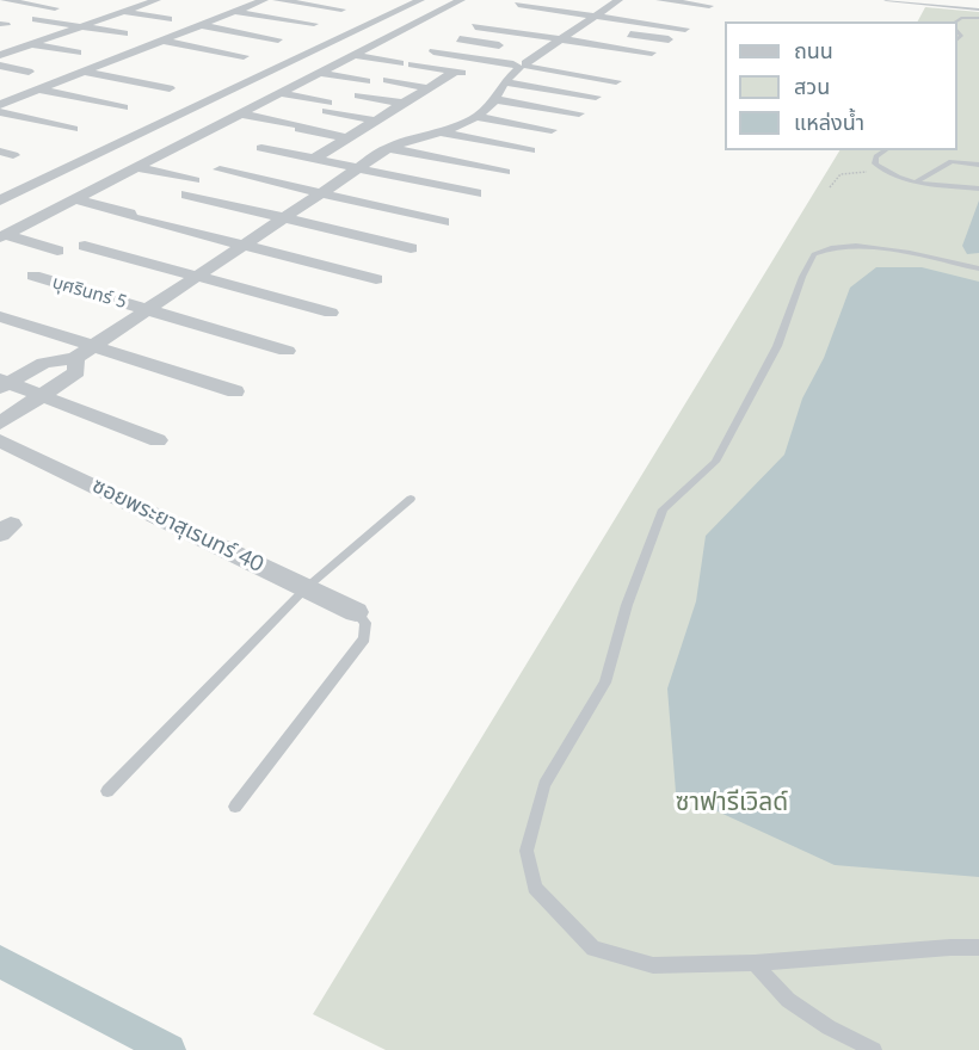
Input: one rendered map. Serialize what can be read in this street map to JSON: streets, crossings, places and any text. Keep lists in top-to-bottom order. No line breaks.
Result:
{"streets":{"street":["บุศรินทร์ 5","ซอยพระยาสุเรนทร์ 40"]},"parks":["ซาฟารีเวิลด์"],"legend":["ถนน","สวน","แหล่งน้ำ"]}
